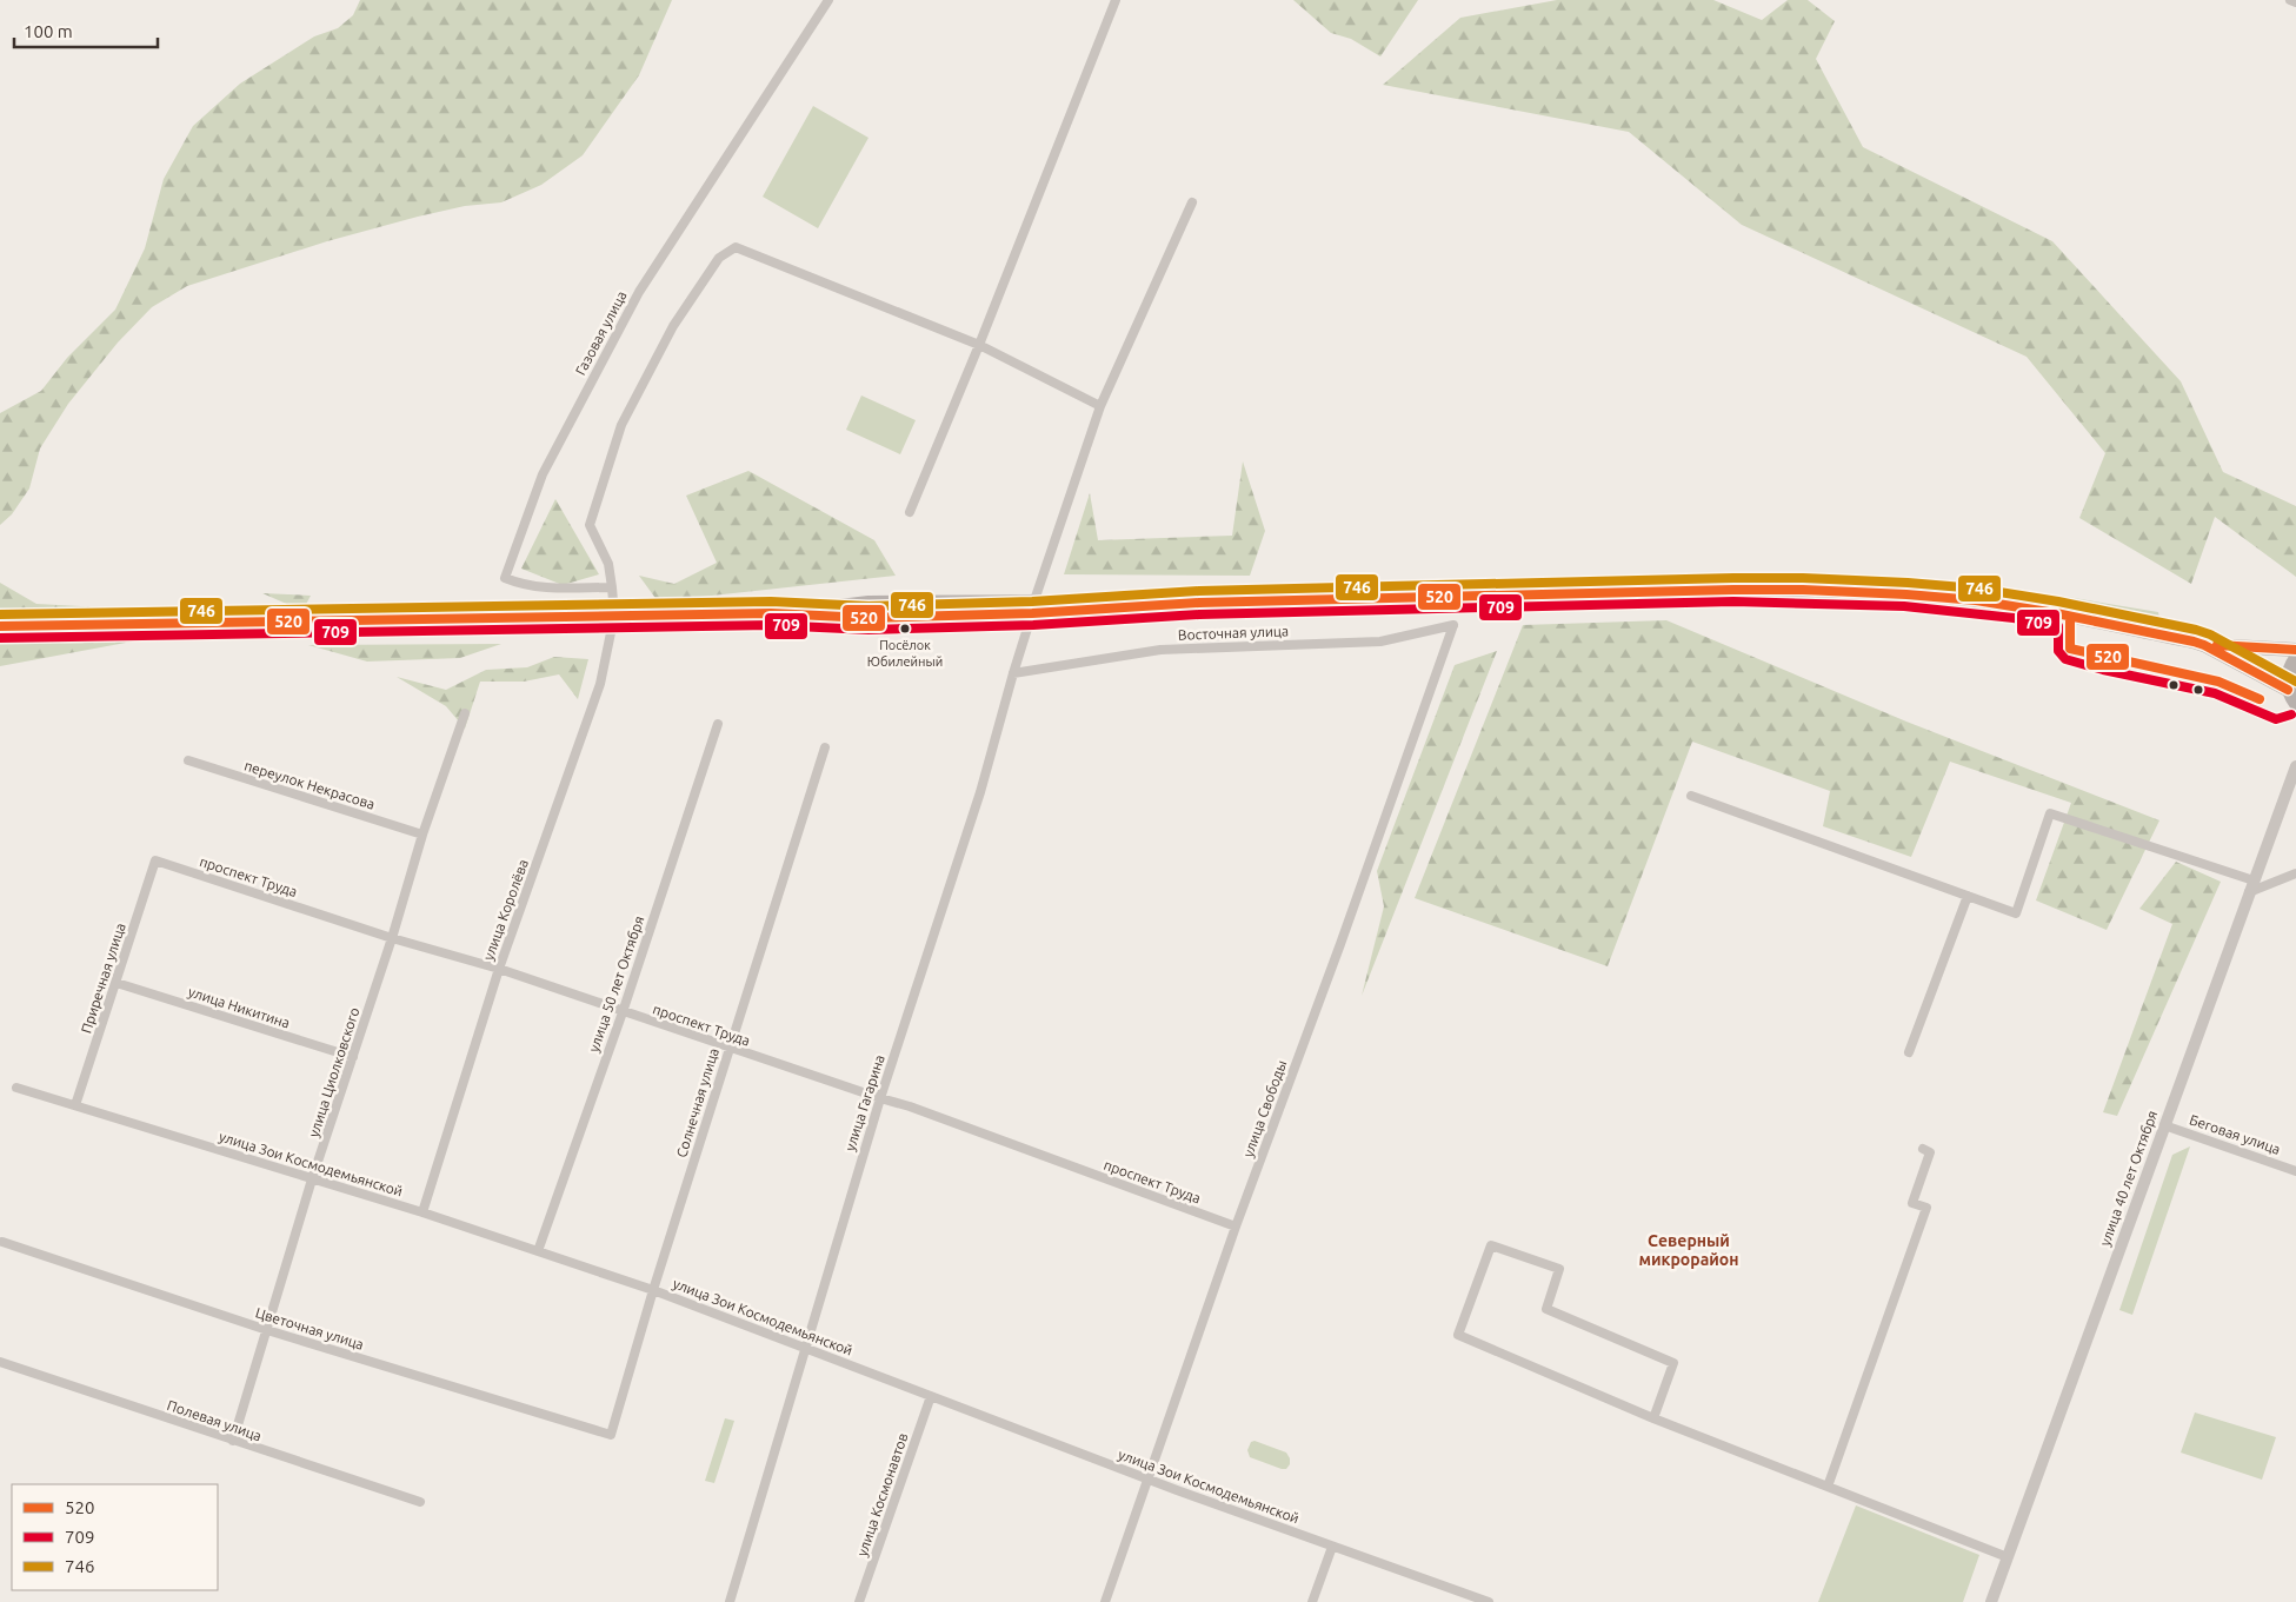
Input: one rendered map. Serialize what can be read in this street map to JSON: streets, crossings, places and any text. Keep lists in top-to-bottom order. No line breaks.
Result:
{"streets":{"street":["Газовая улица","Восточная улица","переулок Некрасова","проспект Труда","улица Королёва","Приречная улица","улица 50 лет Октября","улица Никитина","улица Циолковского","Солнечная улица","улица Гагарина","улица Свободы","Беговая улица","улица Зои Космодемьянской","улица 40 лет Октября","Цветочная улица","Полевая улица","улица Космонавтов"]},"crossings":[["Восточная улица","улица Гагарина"],["Восточная улица","улица Свободы"],["переулок Некрасова","улица Циолковского"],["проспект Труда","улица Королёва"],["проспект Труда","Приречная улица"],["проспект Труда","улица 50 лет Октября"],["проспект Труда","улица Циолковского"],["проспект Труда","Солнечная улица"],["проспект Труда","улица Гагарина"],["проспект Труда","улица Свободы"],["улица Королёва","улица Зои Космодемьянской"],["Приречная улица","улица Никитина"],["Приречная улица","улица Зои Космодемьянской"],["улица 50 лет Октября","улица Зои Космодемьянской"],["улица Никитина","улица Циолковского"],["улица Циолковского","улица Зои Космодемьянской"],["улица Циолковского","Цветочная улица"],["улица Циолковского","Полевая улица"],["Солнечная улица","улица Зои Космодемьянской"],["Солнечная улица","Цветочная улица"],["улица Гагарина","улица Зои Космодемьянской"],["улица Свободы","улица Зои Космодемьянской"],["Беговая улица","улица 40 лет Октября"],["улица Зои Космодемьянской","улица Космонавтов"]],"districts":["Северный микрорайон"],"places":["Посёлок Юбилейный"],"lines":["transit line 746","transit line 520","transit line 709"],"legend":["520","709","746"],"scale_bar":"100 m"}
